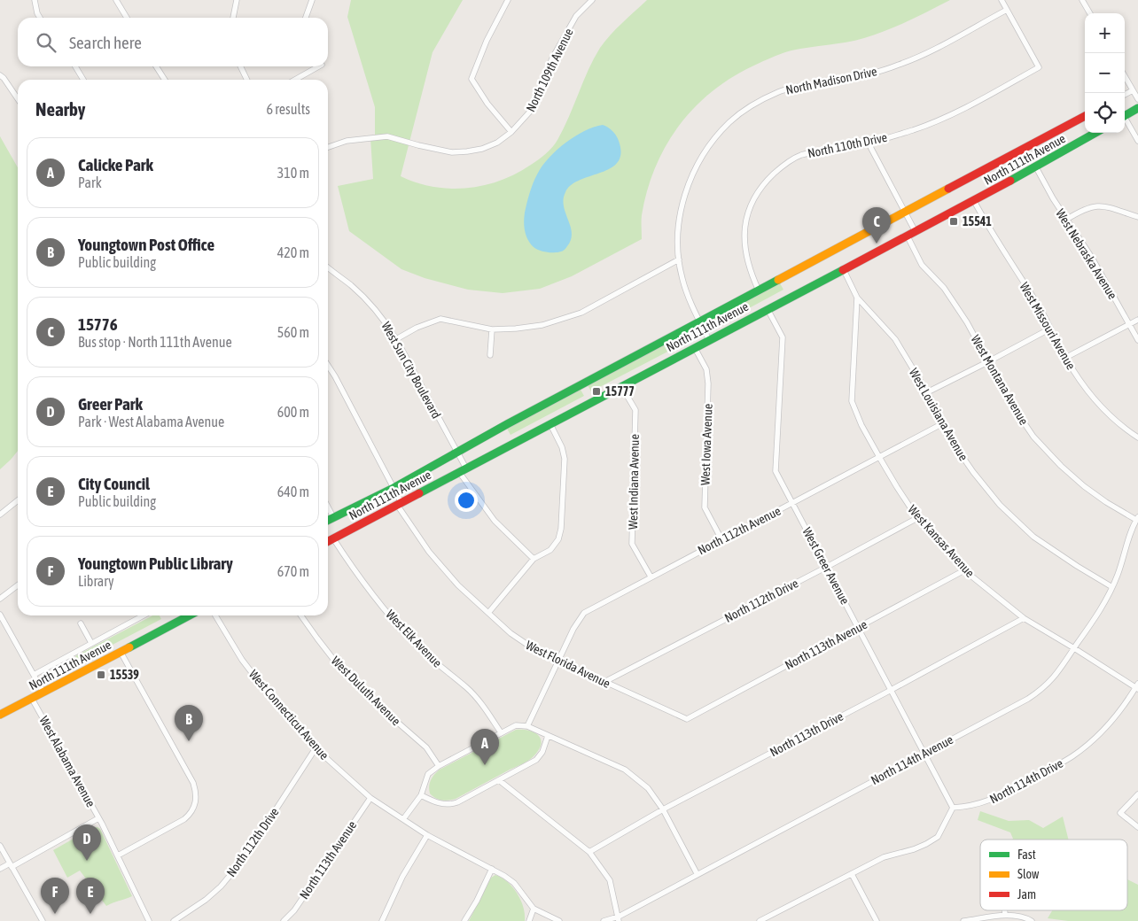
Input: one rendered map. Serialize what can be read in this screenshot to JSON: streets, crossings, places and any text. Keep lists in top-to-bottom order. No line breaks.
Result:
{"streets":{"street":["North 109th Avenue","North Madison Drive","North 110th Drive","North 111th Avenue","West Nebraska Avenue","West Missouri Avenue","West Sun City Boulevard","West Montana Avenue","West Louisiana Avenue","West Iowa Avenue","West Indiana Avenue","North 112th Avenue","West Kansas Avenue","West Greer Avenue","North 112th Drive","West Elk Avenue","North 113th Avenue","West Florida Avenue","West Duluth Avenue","West Connecticut Avenue","North 113th Drive","North 114th Avenue","West Alabama Avenue","North 114th Drive"]},"crossings":[["North Madison Drive","North 110th Drive"],["North Madison Drive","North 111th Avenue"],["North 110th Drive","North 111th Avenue"],["North 111th Avenue","West Nebraska Avenue"],["North 111th Avenue","West Missouri Avenue"],["North 111th Avenue","West Sun City Boulevard"],["North 111th Avenue","West Montana Avenue"],["North 111th Avenue","West Iowa Avenue"],["North 111th Avenue","West Indiana Avenue"],["North 111th Avenue","West Kansas Avenue"],["North 111th Avenue","West Greer Avenue"],["North 111th Avenue","West Elk Avenue"],["North 111th Avenue","West Florida Avenue"],["North 111th Avenue","West Alabama Avenue"],["West Montana Avenue","North 114th Avenue"],["West Louisiana Avenue","North 112th Avenue"],["West Louisiana Avenue","West Kansas Avenue"],["West Louisiana Avenue","North 114th Avenue"],["West Iowa Avenue","North 112th Avenue"],["West Indiana Avenue","North 112th Avenue"],["North 112th Avenue","West Kansas Avenue"],["North 112th Avenue","West Greer Avenue"],["North 112th Avenue","West Florida Avenue"],["West Kansas Avenue","North 112th Drive"],["West Kansas Avenue","North 113th Avenue"],["West Kansas Avenue","North 113th Drive"],["West Kansas Avenue","North 114th Avenue"],["West Kansas Avenue","North 114th Drive"],["West Greer Avenue","North 112th Drive"],["West Greer Avenue","North 113th Avenue"],["West Greer Avenue","North 113th Drive"],["West Greer Avenue","North 114th Avenue"],["West Greer Avenue","North 114th Drive"],["North 112th Drive","West Florida Avenue"],["North 112th Drive","West Connecticut Avenue"],["North 113th Avenue","West Florida Avenue"],["North 113th Avenue","West Connecticut Avenue"]],"places":{"transit":["15541","15777","15539"]},"legend":["Fast","Slow","Jam"],"page":{"map_buttons":["+","−"],"search":"Search here","heading":["Nearby","6 results"],"list":[{"mark":"A","name":"Calicke Park","note":"Park","value":"310 m"},{"mark":"B","name":"Youngtown Post Office","note":"Public building","value":"420 m"},{"mark":"C","name":"15776","note":"Bus stop · North 111th Avenue","value":"560 m"},{"mark":"D","name":"Greer Park","note":"Park · West Alabama Avenue","value":"600 m"},{"mark":"E","name":"City Council","note":"Public building","value":"640 m"},{"mark":"F","name":"Youngtown Public Library","note":"Library","value":"670 m"}],"pins":["C","B","A","D","E","F"]}}
